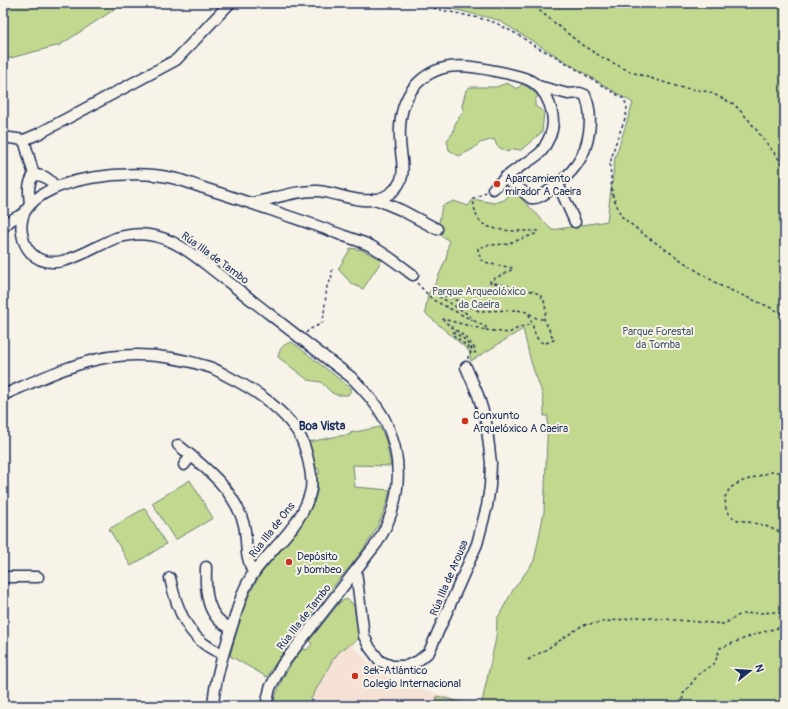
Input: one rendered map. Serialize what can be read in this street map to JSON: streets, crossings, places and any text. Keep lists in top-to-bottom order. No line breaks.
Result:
{"streets":{"street":["Rúa Illa de Tambo","Rúa Illa de Ons","Rúa Illa de Arousa"]},"crossings":[["Rúa Illa de Tambo","Rúa Illa de Arousa"]],"districts":["Boa Vista"],"parks":["Parque Arqueolóxico da Caeira","Parque Forestal da Tomba"],"places":["Aparcamiento mirador A Caeira","Conxunto Arquelóxico A Caeira","Depósito y bombeo","Sek-Atlántico Colegio Internacional"],"north":"right"}
